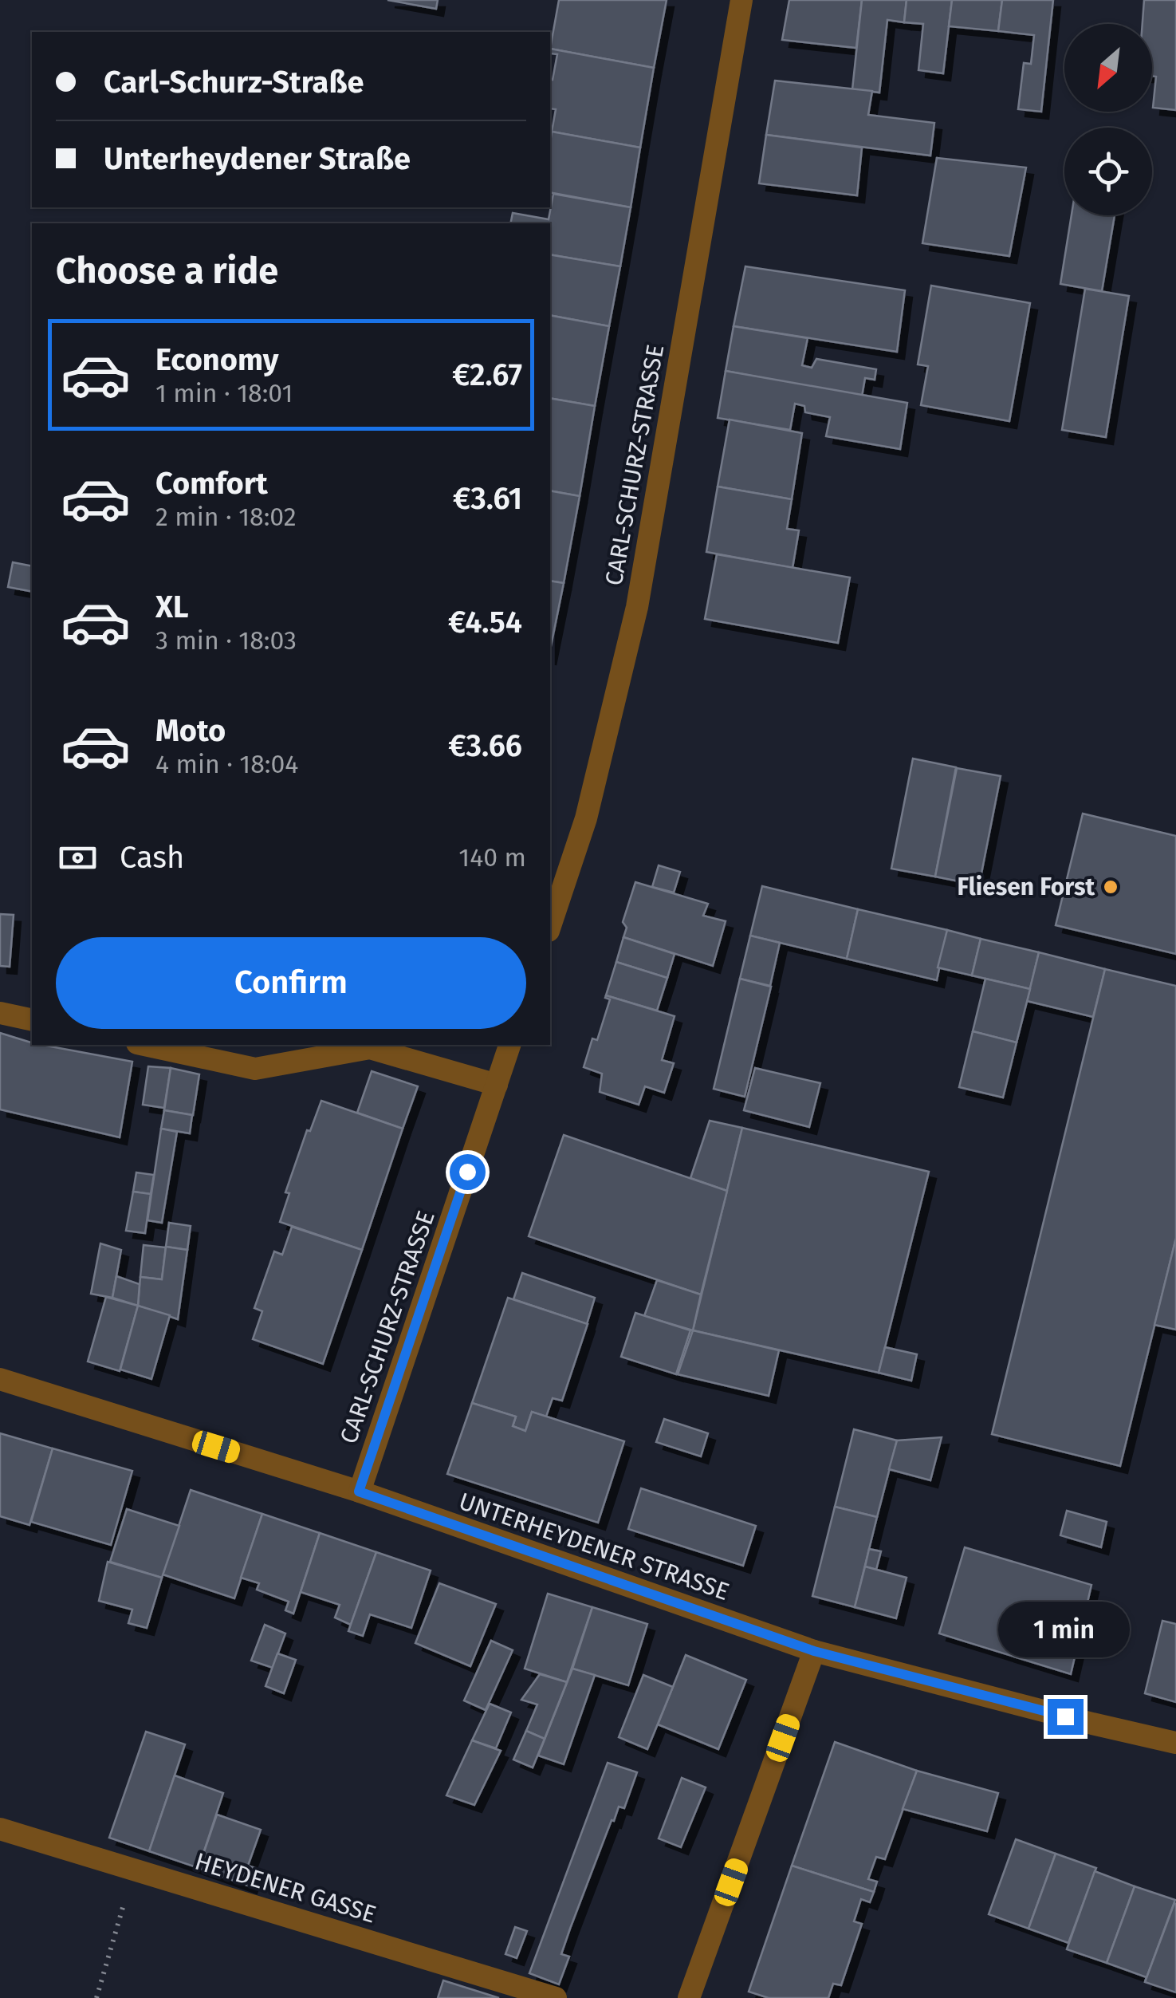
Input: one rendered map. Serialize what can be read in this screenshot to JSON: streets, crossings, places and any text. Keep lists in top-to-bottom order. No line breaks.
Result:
{"streets":{"street":["CARL-SCHURZ-STRASSE","UNTERHEYDENER STRASSE","HEYDENER GASSE"]},"crossings":[["CARL-SCHURZ-STRASSE","UNTERHEYDENER STRASSE"]],"places":["Fliesen Forst"],"north":"bottom left","page":{"banner":["Carl-Schurz-Straße","Unterheydener Straße"],"heading":"Choose a ride","list":[{"name":"Economy","note":"1 min · 18:01","value":"€2.67"},{"name":"Comfort","note":"2 min · 18:02","value":"€3.61"},{"name":"XL","note":"3 min · 18:03","value":"€4.54"},{"name":"Moto","note":"4 min · 18:04","value":"€3.66"}],"pay":["Cash","140 m"],"buttons":"Confirm","bubble":"1 min"}}
